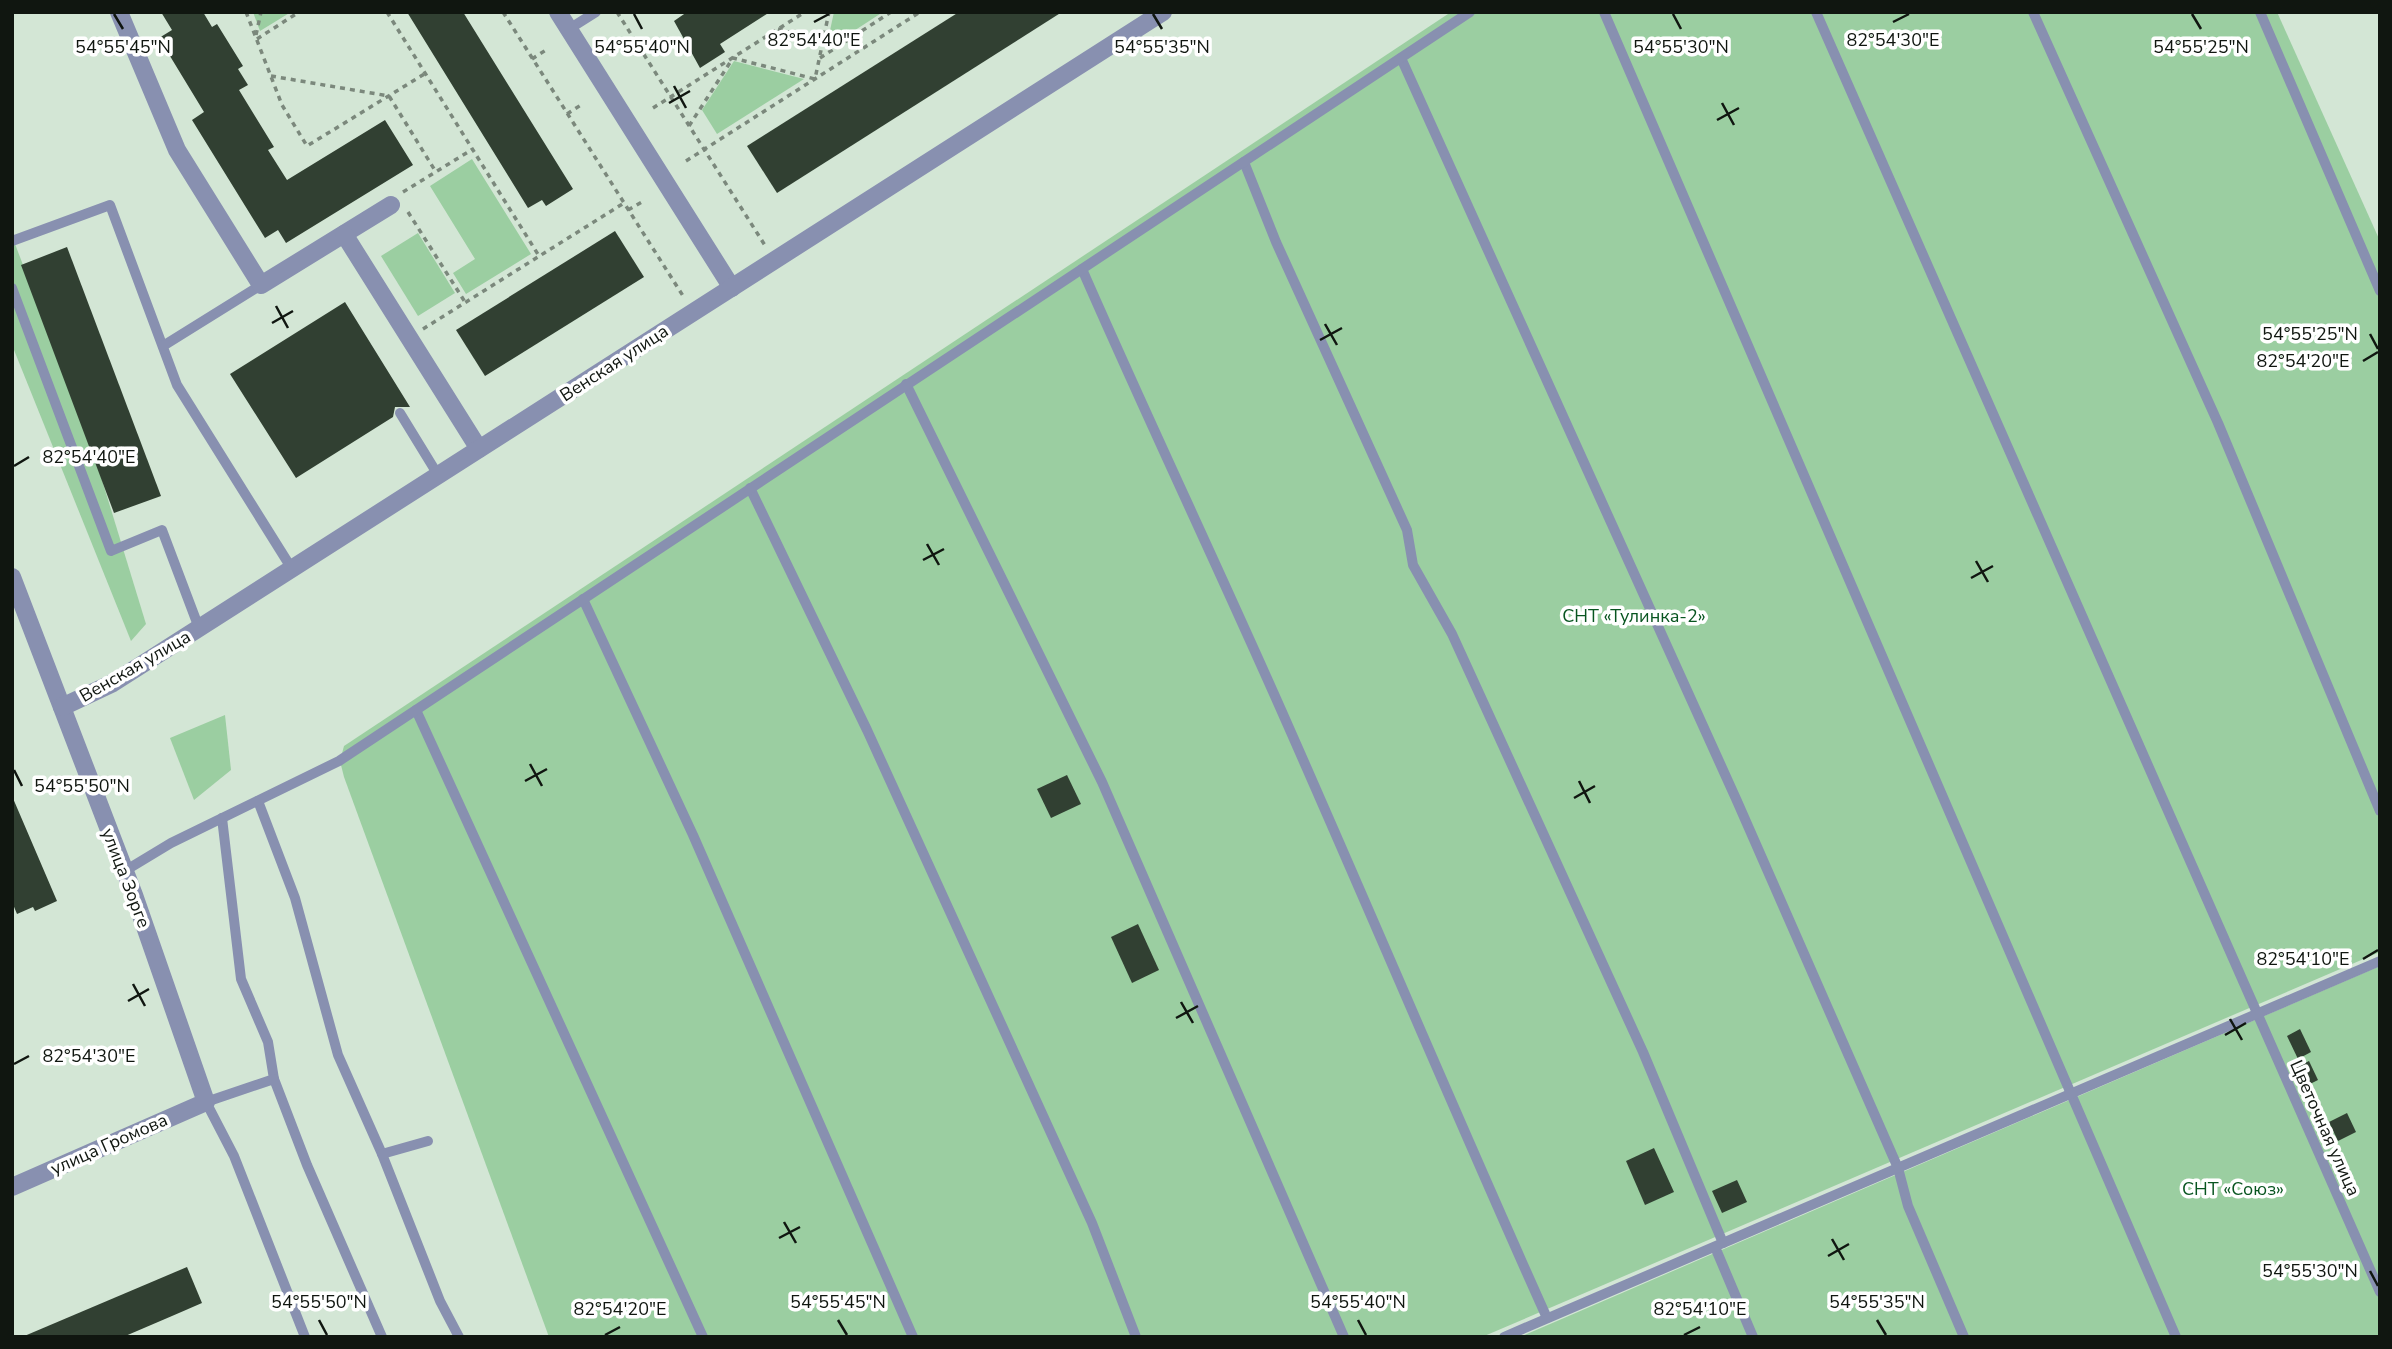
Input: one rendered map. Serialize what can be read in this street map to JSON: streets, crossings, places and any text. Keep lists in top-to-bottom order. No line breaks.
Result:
{"streets":{"street":["Венская улица","улица Зорге","улица Громова"],"lane":["Цветочная улица"]},"crossings":[["Венская улица","улица Зорге"],["улица Зорге","улица Громова"]],"parks":["СНТ «Тулинка-2»","СНТ «Союз»"],"coordinates":["82°54'40\"E","82°54'30\"E","54°55'45\"N","54°55'40\"N","54°55'35\"N","54°55'30\"N","54°55'25\"N","82°54'20\"E","54°55'50\"N","82°54'10\"E"]}
